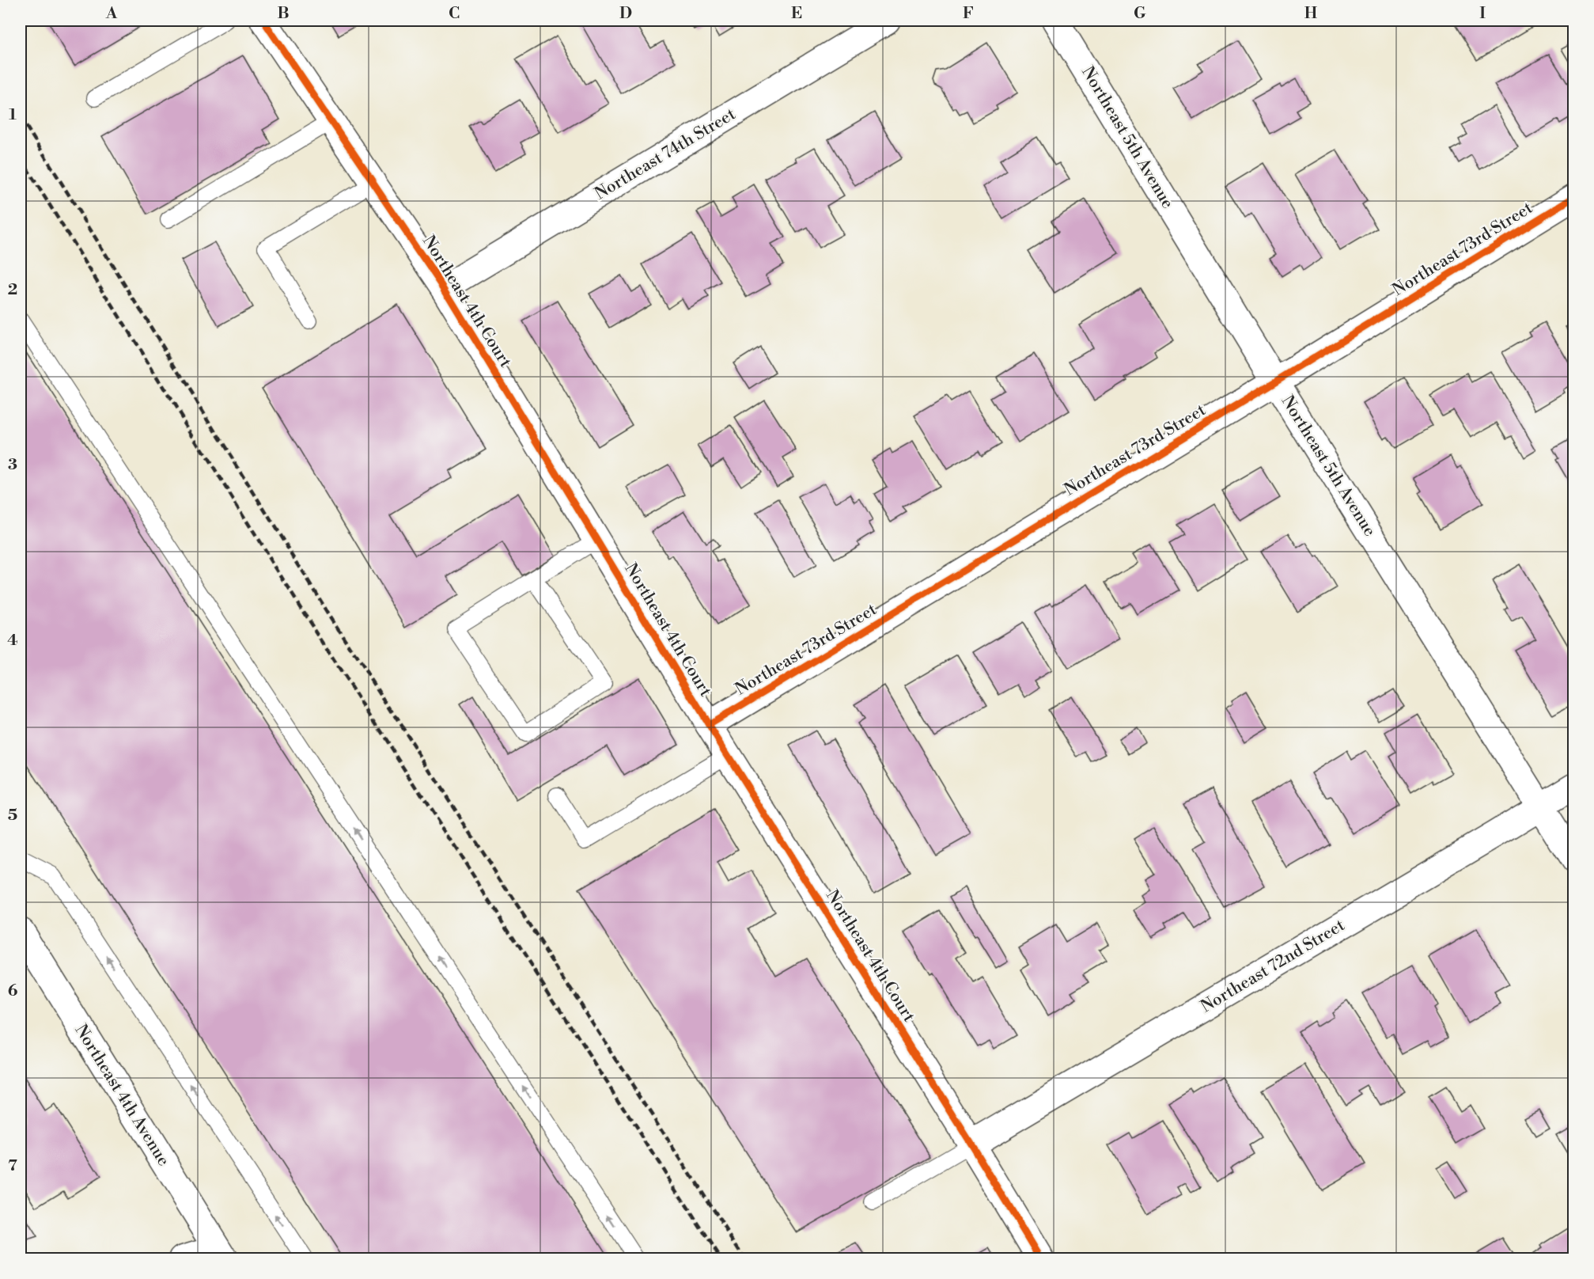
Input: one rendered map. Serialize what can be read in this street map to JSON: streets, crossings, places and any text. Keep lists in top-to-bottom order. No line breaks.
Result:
{"streets":{"street":["Northeast 5th Avenue","Northeast 74th Street","Northeast 73rd Street","Northeast 4th Court","Northeast 72nd Street","Northeast 4th Avenue"]},"crossings":[["Northeast 5th Avenue","Northeast 73rd Street"],["Northeast 5th Avenue","Northeast 72nd Street"],["Northeast 74th Street","Northeast 4th Court"],["Northeast 73rd Street","Northeast 4th Court"],["Northeast 4th Court","Northeast 72nd Street"]],"grid":{"columns":["A","B","C","D","E","F","G","H","I"],"rows":["1","2","3","4","5","6","7"]}}
